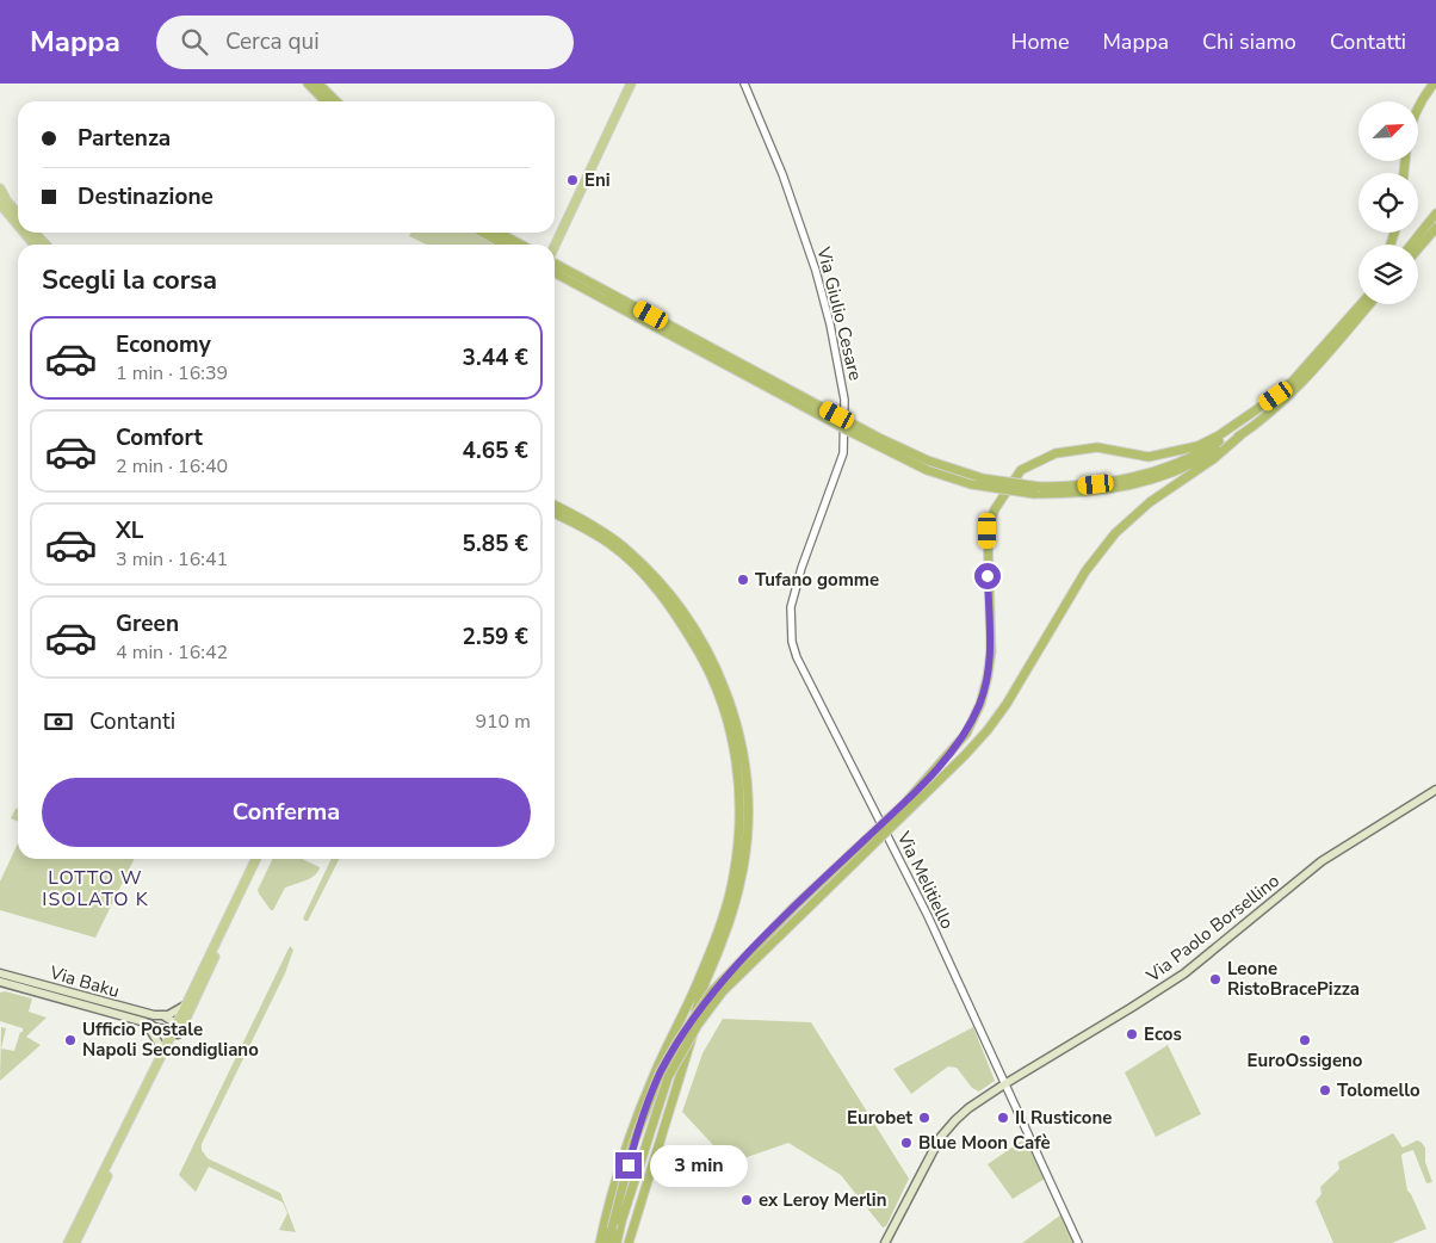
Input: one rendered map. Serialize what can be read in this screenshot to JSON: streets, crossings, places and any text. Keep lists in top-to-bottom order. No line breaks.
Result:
{"streets":{"main road":["Via Paolo Borsellino","Via Baku"],"street":["Via Giulio Cesare","Via Melitiello"]},"crossings":[["Via Giulio Cesare","Via Melitiello"],["Via Melitiello","Via Paolo Borsellino"]],"districts":["LOTTO W ISOLATO K"],"places":["Eni","Tufano gomme","Leone RistoBracePizza","Ecos","Ufficio Postale Napoli Secondigliano","EuroOssigeno","Tolomello","Eurobet","Il Rusticone","Blue Moon Cafè","ex Leroy Merlin"],"north":"top right","page":{"header":"Mappa","search":"Cerca qui","nav":["Home","Mappa","Chi siamo","Contatti"],"banner":["Partenza","Destinazione"],"heading":"Scegli la corsa","list":[{"name":"Economy","note":"1 min · 16:39","value":"3.44 €"},{"name":"Comfort","note":"2 min · 16:40","value":"4.65 €"},{"name":"XL","note":"3 min · 16:41","value":"5.85 €"},{"name":"Green","note":"4 min · 16:42","value":"2.59 €"}],"pay":["Contanti","910 m"],"buttons":"Conferma","bubble":"3 min"}}
